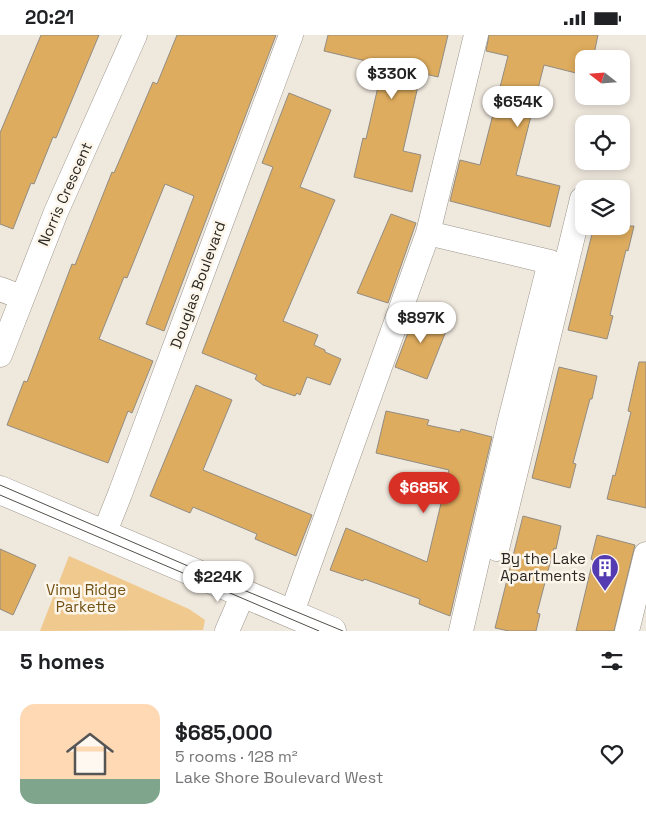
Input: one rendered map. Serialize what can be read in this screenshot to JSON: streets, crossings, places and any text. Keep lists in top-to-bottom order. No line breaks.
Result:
{"streets":{"street":["Norris Crescent","Douglas Boulevard"]},"parks":["Vimy Ridge Parkette"],"places":{"building":["By the Lake Apartments"]},"north":"left","page":{"status":"20:21","price":["$330K","$654K","$897K","$685K","$224K"],"heading":"5 homes","list":[{"name":"$685,000","note":"5 rooms · 128 m² · Lake Shore Boulevard West"}]}}
